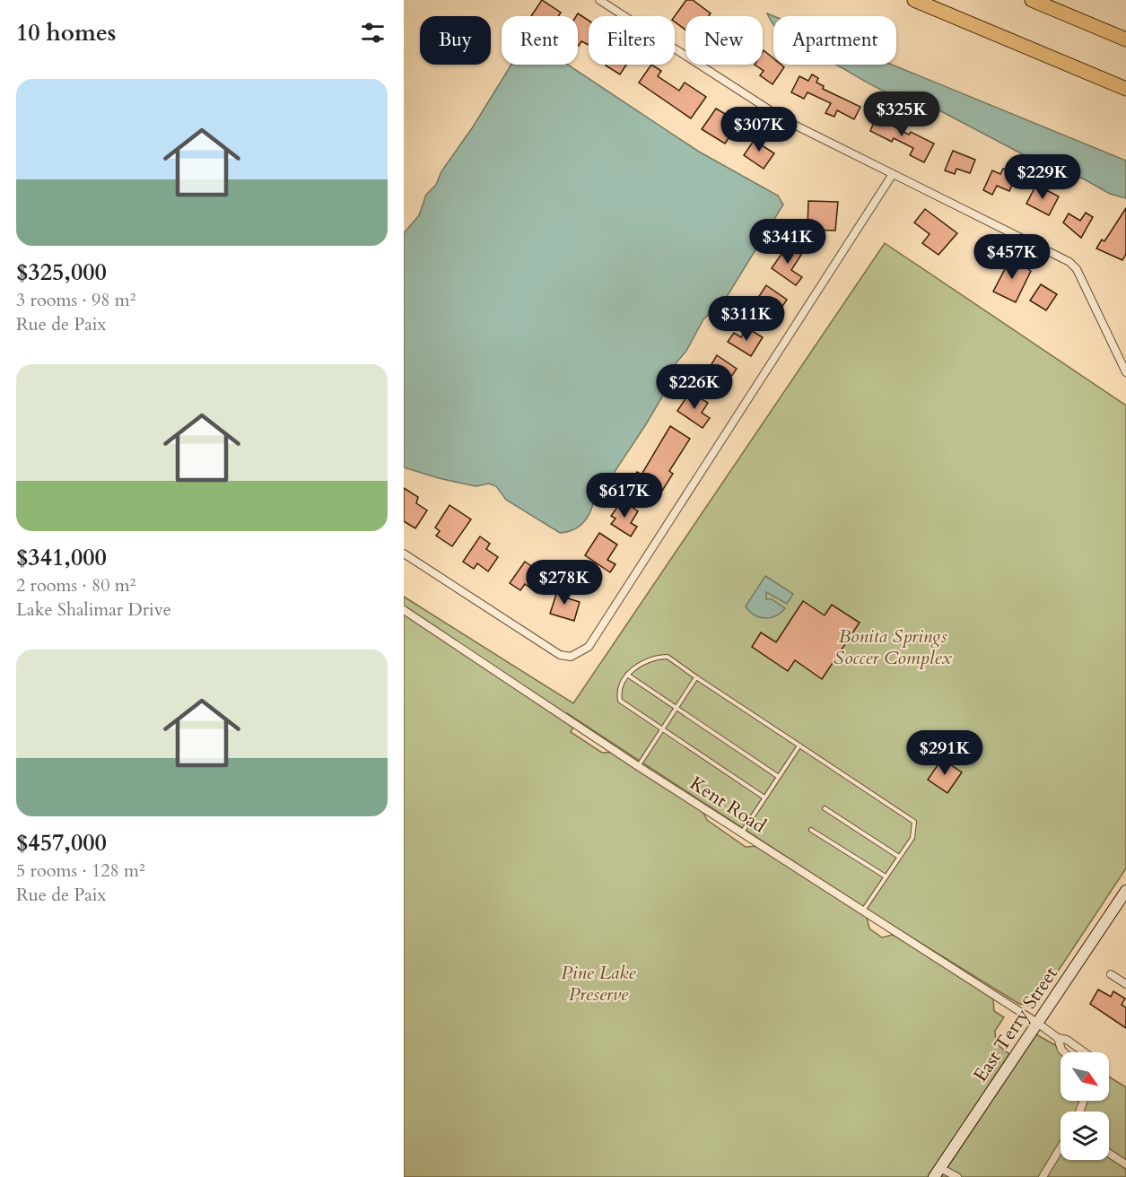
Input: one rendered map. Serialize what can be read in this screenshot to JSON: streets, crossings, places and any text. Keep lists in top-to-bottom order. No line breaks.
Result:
{"streets":{"street":["Kent Road","East Terry Street"]},"crossings":[["Kent Road","East Terry Street"]],"parks":["Bonita Springs Soccer Complex","Pine Lake Preserve"],"north":"bottom right","page":{"heading":"10 homes","chip":["Buy","Rent","Filters","New","Apartment"],"list":[{"name":"$325,000","note":"3 rooms · 98 m² · Rue de Paix"},{"name":"$341,000","note":"2 rooms · 80 m² · Lake Shalimar Drive"},{"name":"$457,000","note":"5 rooms · 128 m² · Rue de Paix"}],"price":["$325K","$307K","$229K","$341K","$457K","$311K","$226K","$617K","$278K","$291K"]}}
